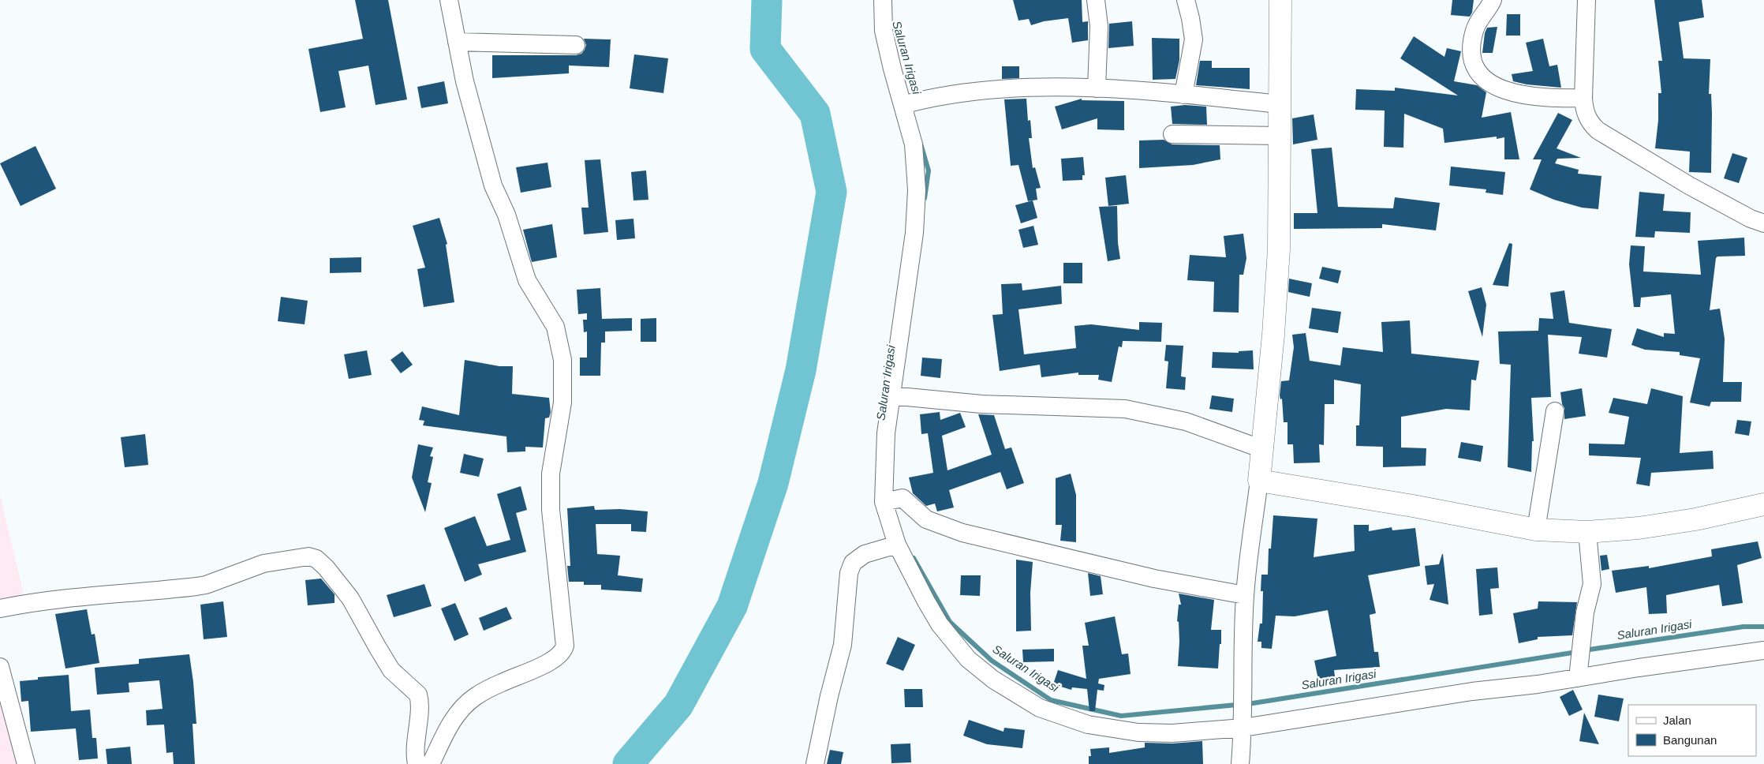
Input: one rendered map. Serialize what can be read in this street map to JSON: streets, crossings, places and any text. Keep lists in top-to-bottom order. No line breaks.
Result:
{"water":["Saluran Irigasi"],"legend":["Jalan","Bangunan"]}
